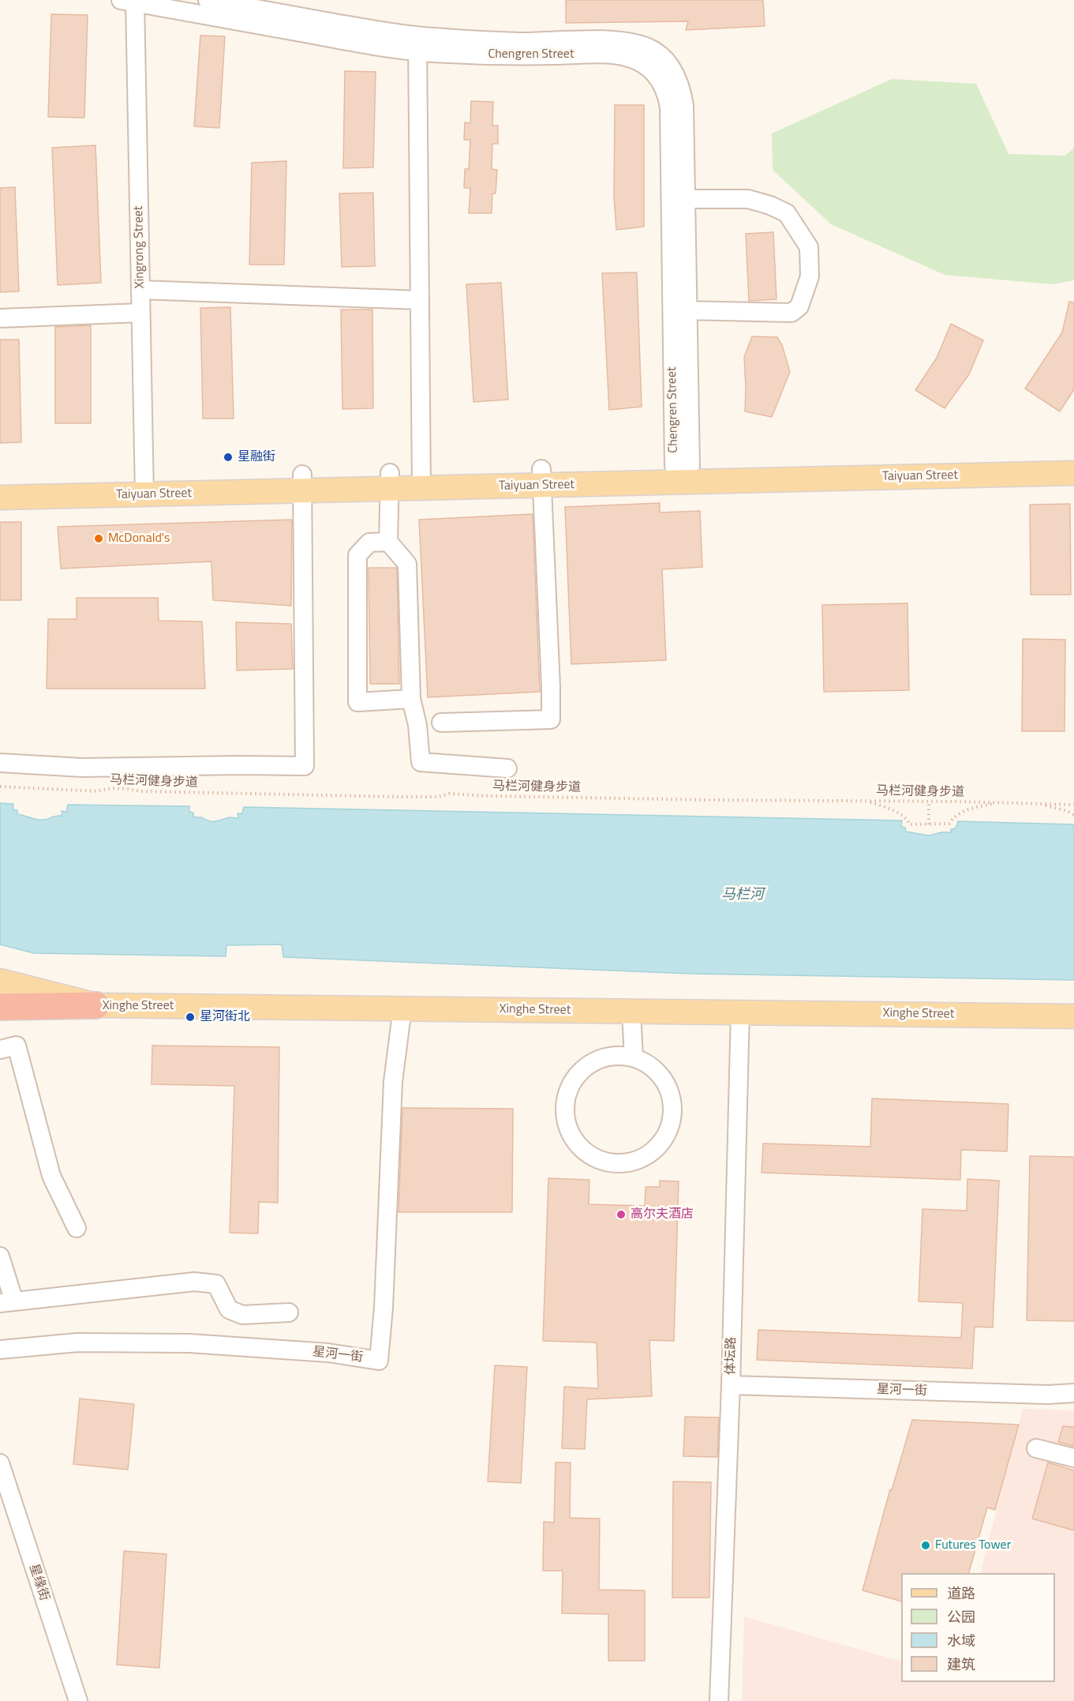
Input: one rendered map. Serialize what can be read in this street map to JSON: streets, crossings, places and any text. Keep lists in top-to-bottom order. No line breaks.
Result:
{"streets":{"main road":["Taiyuan Street","Xinghe Street"],"street":["Chengren Street","Xingrong Street","星河一街","体坛路","星缘街"],"path":["马栏河健身步道"]},"crossings":[["Chengren Street","Xingrong Street"],["Chengren Street","Taiyuan Street"],["Xingrong Street","Taiyuan Street"],["Xinghe Street","星河一街"],["Xinghe Street","体坛路"],["星河一街","体坛路"]],"water":["马栏河"],"places":["星融街","McDonald's","星河街北","高尔夫酒店","Futures Tower"],"legend":["道路","公园","水域","建筑"]}
